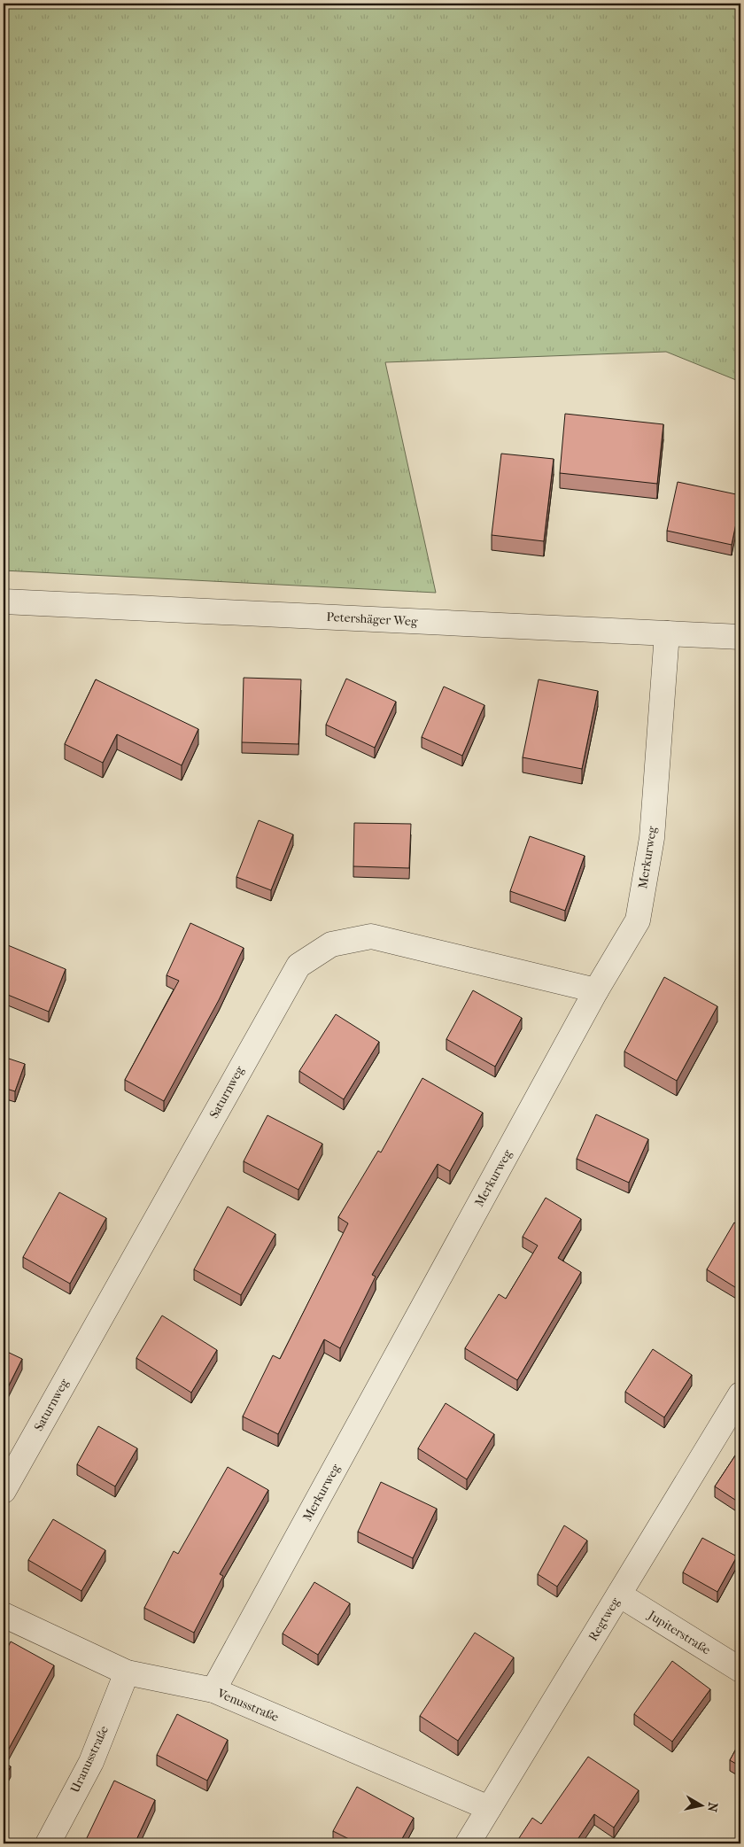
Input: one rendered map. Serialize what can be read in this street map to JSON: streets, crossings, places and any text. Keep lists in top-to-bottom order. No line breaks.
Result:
{"streets":{"street":["Petershäger Weg","Merkurweg","Saturnweg","Regtweg","Jupiterstraße","Venusstraße","Uranusstraße"]},"crossings":[["Petershäger Weg","Merkurweg"],["Merkurweg","Saturnweg"],["Merkurweg","Venusstraße"],["Regtweg","Jupiterstraße"],["Regtweg","Venusstraße"],["Venusstraße","Uranusstraße"]],"north":"right"}
